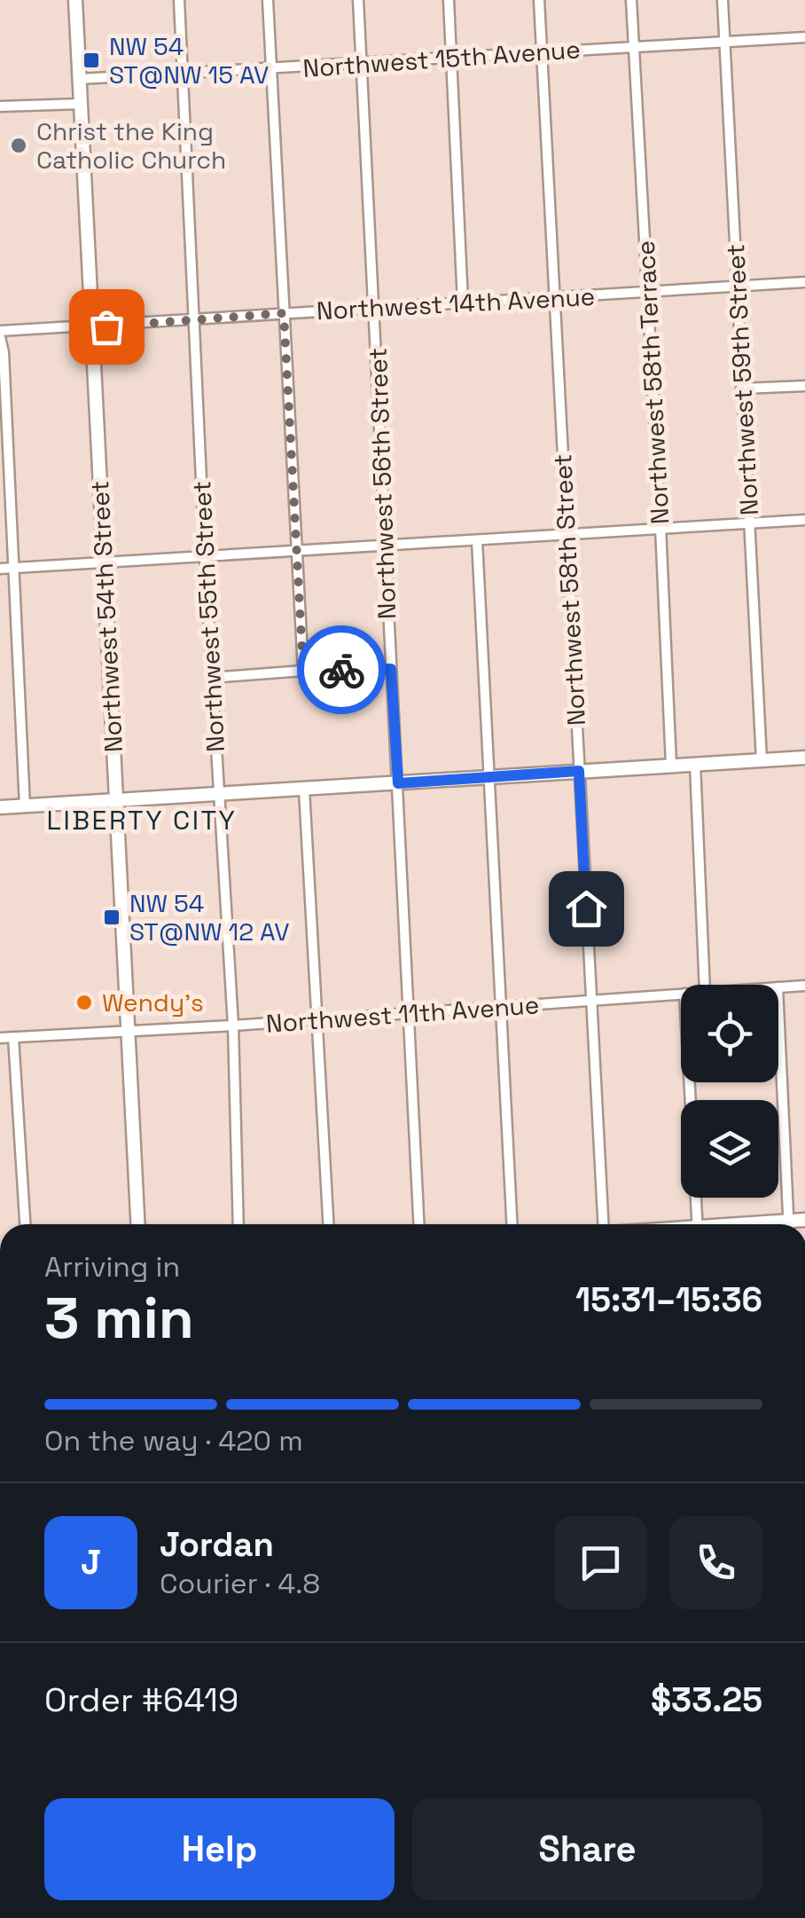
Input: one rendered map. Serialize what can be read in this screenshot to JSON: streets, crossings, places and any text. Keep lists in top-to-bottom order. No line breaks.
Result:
{"streets":{"main road":["Northwest 54th Street"],"street":["Northwest 15th Avenue","Northwest 14th Avenue","Northwest 59th Street","Northwest 58th Terrace","Northwest 56th Street","Northwest 58th Street","Northwest 55th Street","Northwest 11th Avenue"]},"crossings":[["Northwest 15th Avenue","Northwest 59th Street"],["Northwest 15th Avenue","Northwest 58th Terrace"],["Northwest 15th Avenue","Northwest 56th Street"],["Northwest 15th Avenue","Northwest 58th Street"],["Northwest 15th Avenue","Northwest 54th Street"],["Northwest 15th Avenue","Northwest 55th Street"],["Northwest 14th Avenue","Northwest 59th Street"],["Northwest 14th Avenue","Northwest 58th Terrace"],["Northwest 14th Avenue","Northwest 56th Street"],["Northwest 14th Avenue","Northwest 58th Street"],["Northwest 14th Avenue","Northwest 54th Street"],["Northwest 14th Avenue","Northwest 55th Street"],["Northwest 56th Street","Northwest 11th Avenue"],["Northwest 58th Street","Northwest 11th Avenue"],["Northwest 54th Street","Northwest 11th Avenue"],["Northwest 55th Street","Northwest 11th Avenue"]],"districts":["LIBERTY CITY"],"places":{"transit":["NW 54 ST@NW 15 AV","NW 54 ST@NW 12 AV"],"other":["Christ the King Catholic Church","Wendy's"]},"page":{"heading":["3 min","Arriving in","15:31–15:36"],"panel":["Jordan","Courier · 4.8","Order #6419","$33.25"],"bar":"On the way · 420 m","round":"J","buttons":["Help","Share"]}}
